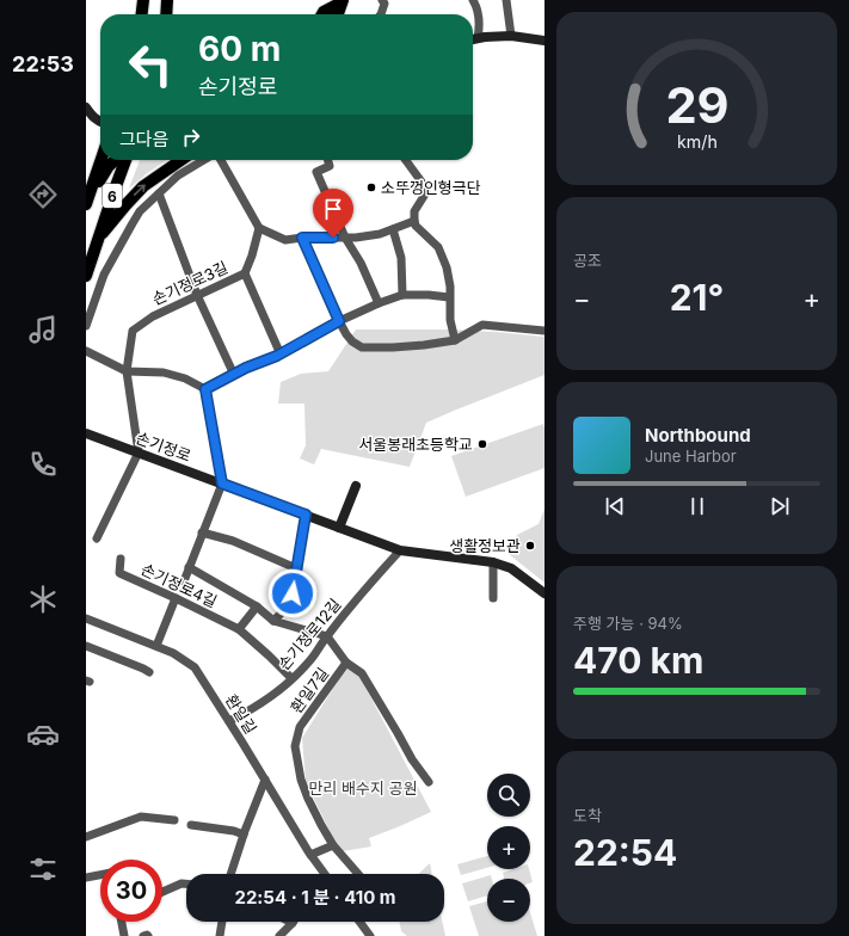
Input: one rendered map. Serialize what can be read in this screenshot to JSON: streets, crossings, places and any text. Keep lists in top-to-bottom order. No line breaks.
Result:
{"streets":{"main road":["6"],"street":["손기정로3길","손기정로","손기정로4길","손기정로12길","환일7길","환일길"]},"crossings":[["손기정로3길","손기정로"],["손기정로","손기정로12길"],["손기정로4길","손기정로12길"],["손기정로12길","환일7길"],["손기정로12길","환일길"]],"parks":["만리 배수지 공원"],"places":["소뚜껑인형극단","서울봉래초등학교","생활정보관"],"page":{"tabs":"22:53","turn":["60 m","손기정로"],"then":"그다음","tile":["공조",["주행 가능 · 94%","470 km"],["도착","22:54"]],"heat":["−","21°","+"],"song":["Northbound","June Harbor"],"map_buttons":["+","−"],"limit":"30","trip":"22:54 · 1 분 · 410 m","gauge":["29","km/h"]}}
